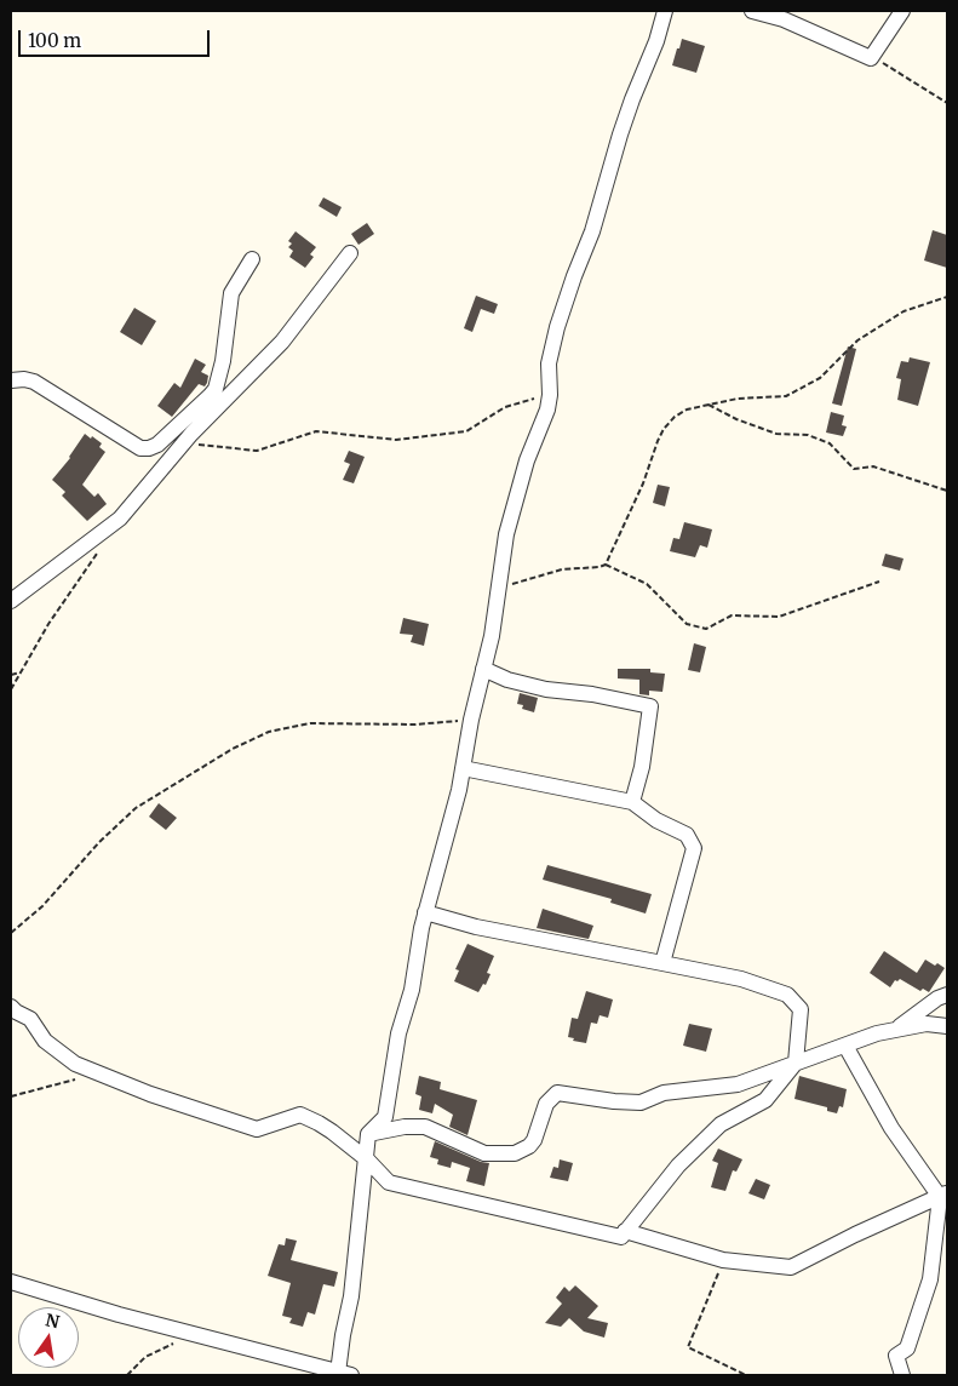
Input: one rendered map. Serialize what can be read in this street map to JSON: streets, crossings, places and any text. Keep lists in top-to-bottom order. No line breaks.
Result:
{"scale_bar":"100 m","north":"top"}
